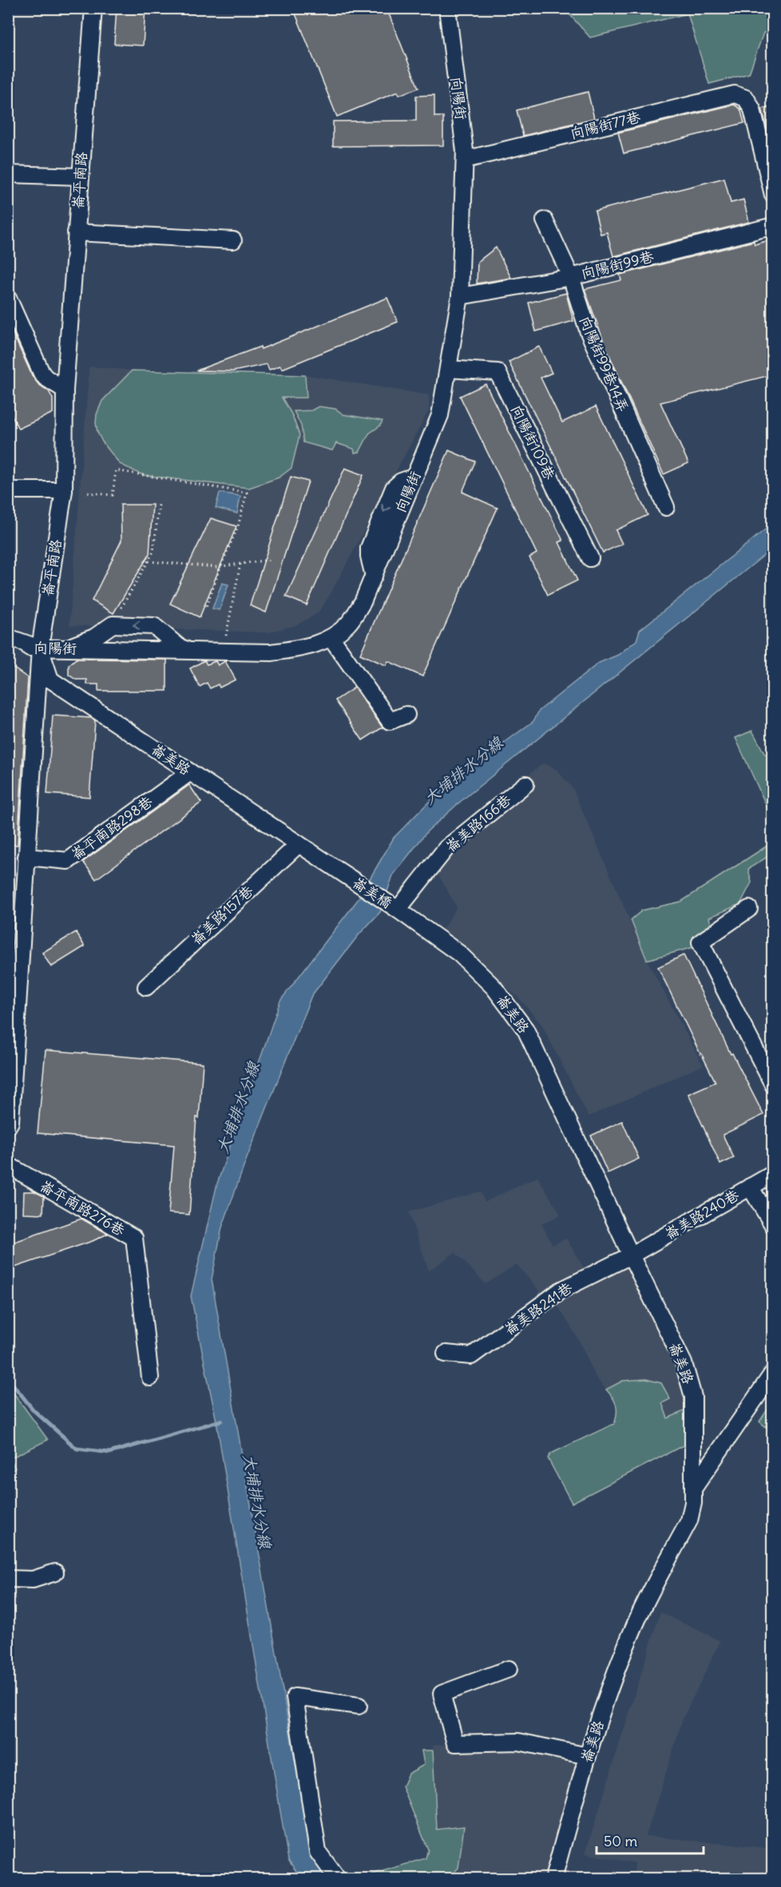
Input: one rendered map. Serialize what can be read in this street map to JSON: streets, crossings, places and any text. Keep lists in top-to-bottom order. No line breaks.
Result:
{"streets":{"street":["向陽街","向陽街77巷","崙平南路","向陽街99巷","向陽街99巷14弄","向陽街109巷","崙美路","崙美路166巷","崙平南路298巷","崙美橋","崙美路157巷","崙平南路276巷","崙美路240巷","崙美路241巷"]},"crossings":[["向陽街","向陽街77巷"],["向陽街","崙平南路"],["向陽街","向陽街99巷"],["向陽街","向陽街109巷"],["向陽街","崙美路"],["崙平南路","崙美路"],["崙平南路","崙平南路298巷"],["向陽街99巷","向陽街99巷14弄"],["崙美路","崙美路166巷"],["崙美路","崙平南路298巷"],["崙美路","崙美橋"],["崙美路","崙美路157巷"],["崙美路","崙美路240巷"],["崙美路","崙美路241巷"],["崙美路166巷","崙美橋"],["崙美路240巷","崙美路241巷"]],"water":["大埔排水分線"],"scale_bar":"50 m"}
